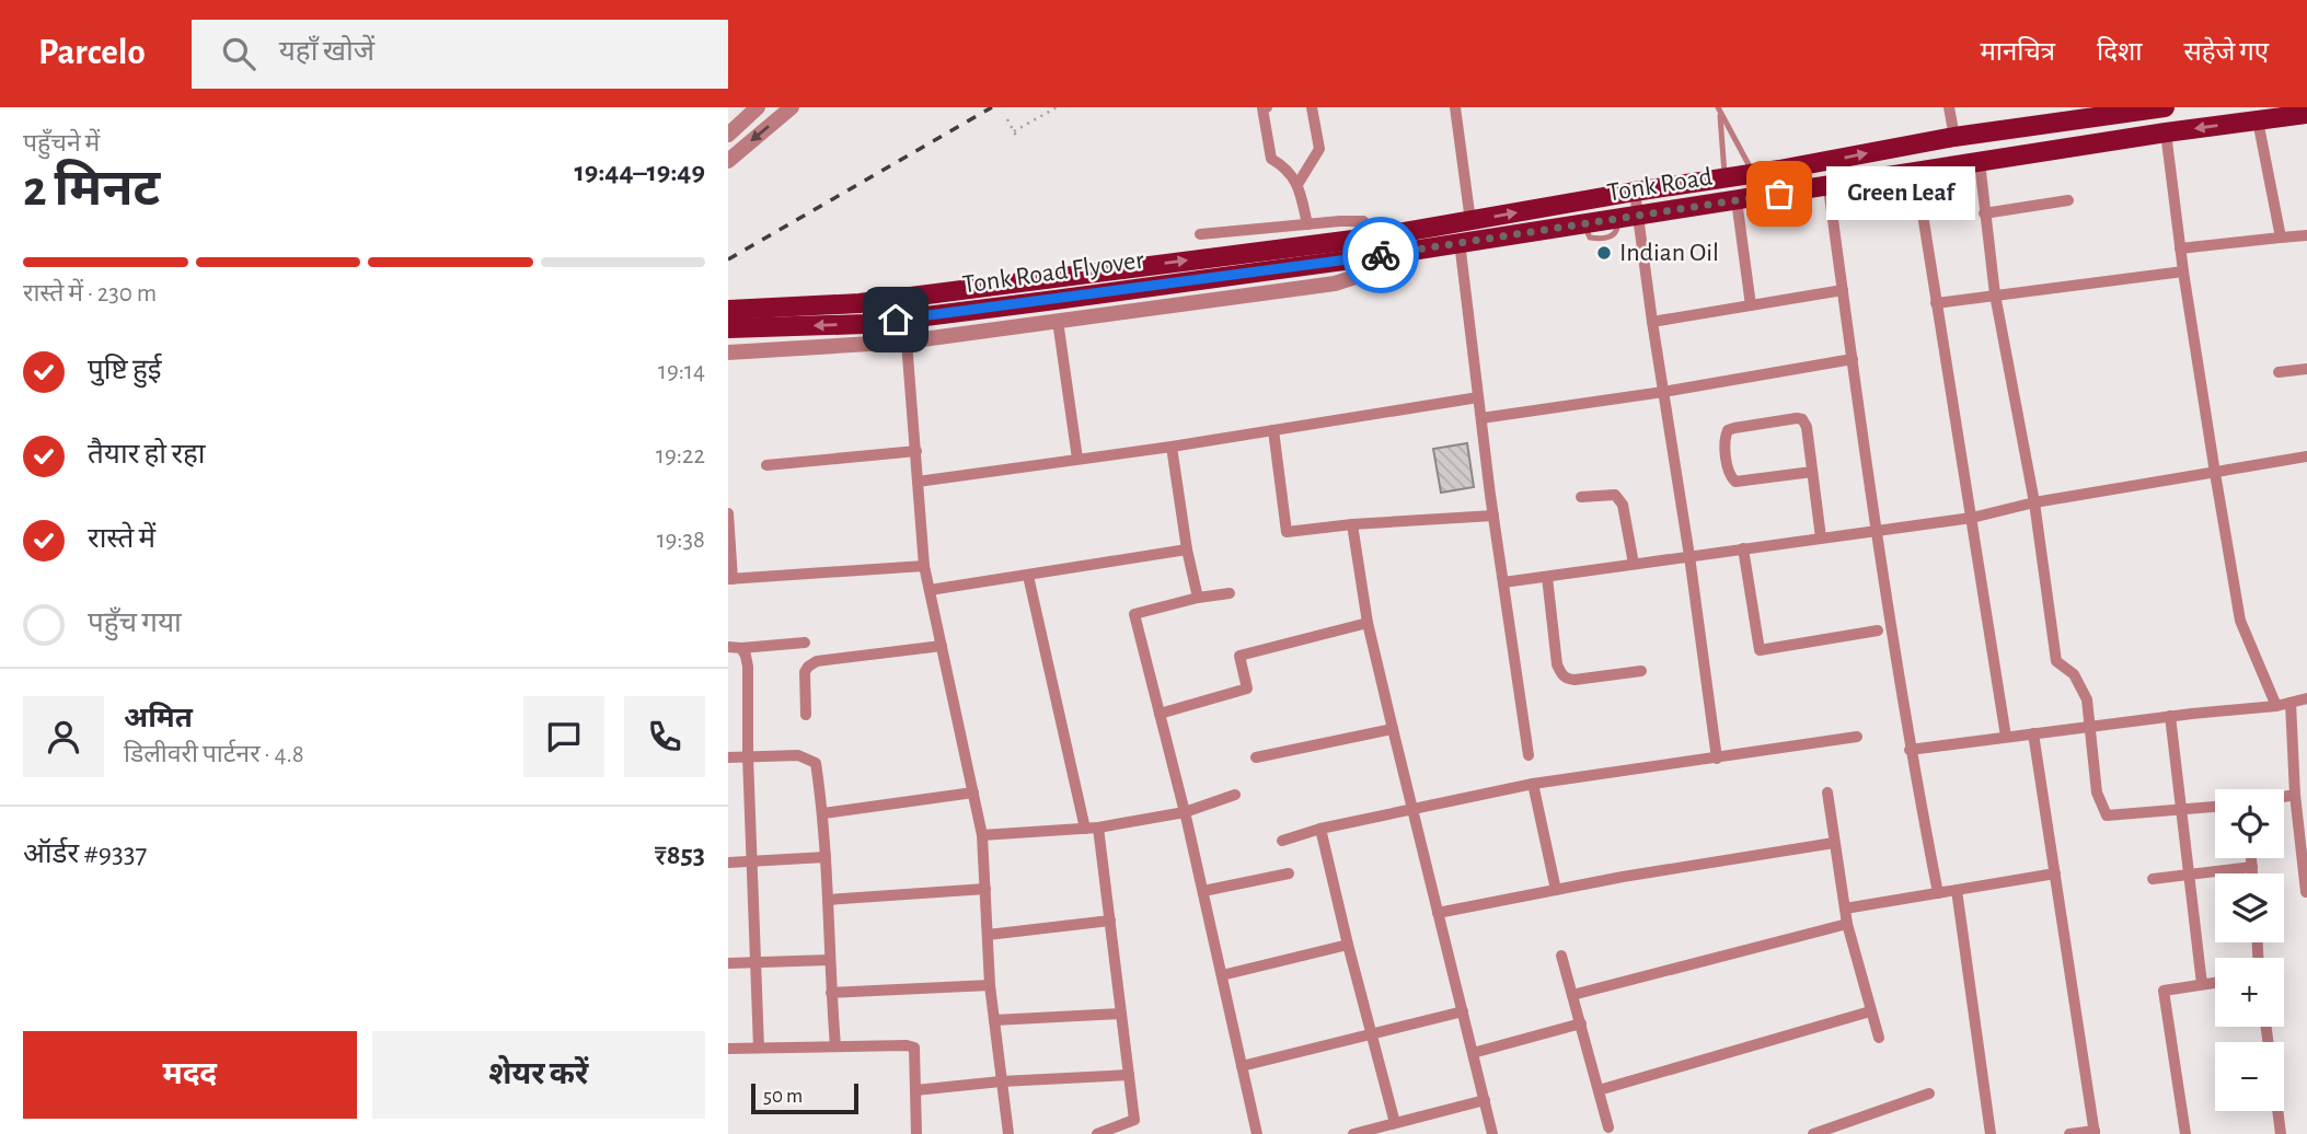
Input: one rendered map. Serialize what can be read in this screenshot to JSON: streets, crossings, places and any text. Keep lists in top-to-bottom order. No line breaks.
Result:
{"streets":{"main road":["Tonk Road","Tonk Road Flyover"]},"crossings":[["Tonk Road","Tonk Road Flyover"]],"places":["Green Leaf","Indian Oil"],"scale_bar":"50 m","page":{"header":"Parcelo","search":"यहाँ खोजें","nav":["मानचित्र","दिशा","सहेजे गए"],"heading":["2 मिनट","पहुँचने में","19:44–19:49"],"panel":["अमित","डिलीवरी पार्टनर · 4.8","ऑर्डर #9337","₹853"],"bubble":"Green Leaf","bar":"रास्ते में · 230 m","list":[["पुष्टि हुई","19:14"],["तैयार हो रहा","19:22"],["रास्ते में","19:38"],"पहुँच गया"],"map_buttons":["+","−"],"buttons":["मदद","शेयर करें"],"scale":"50 m"}}
